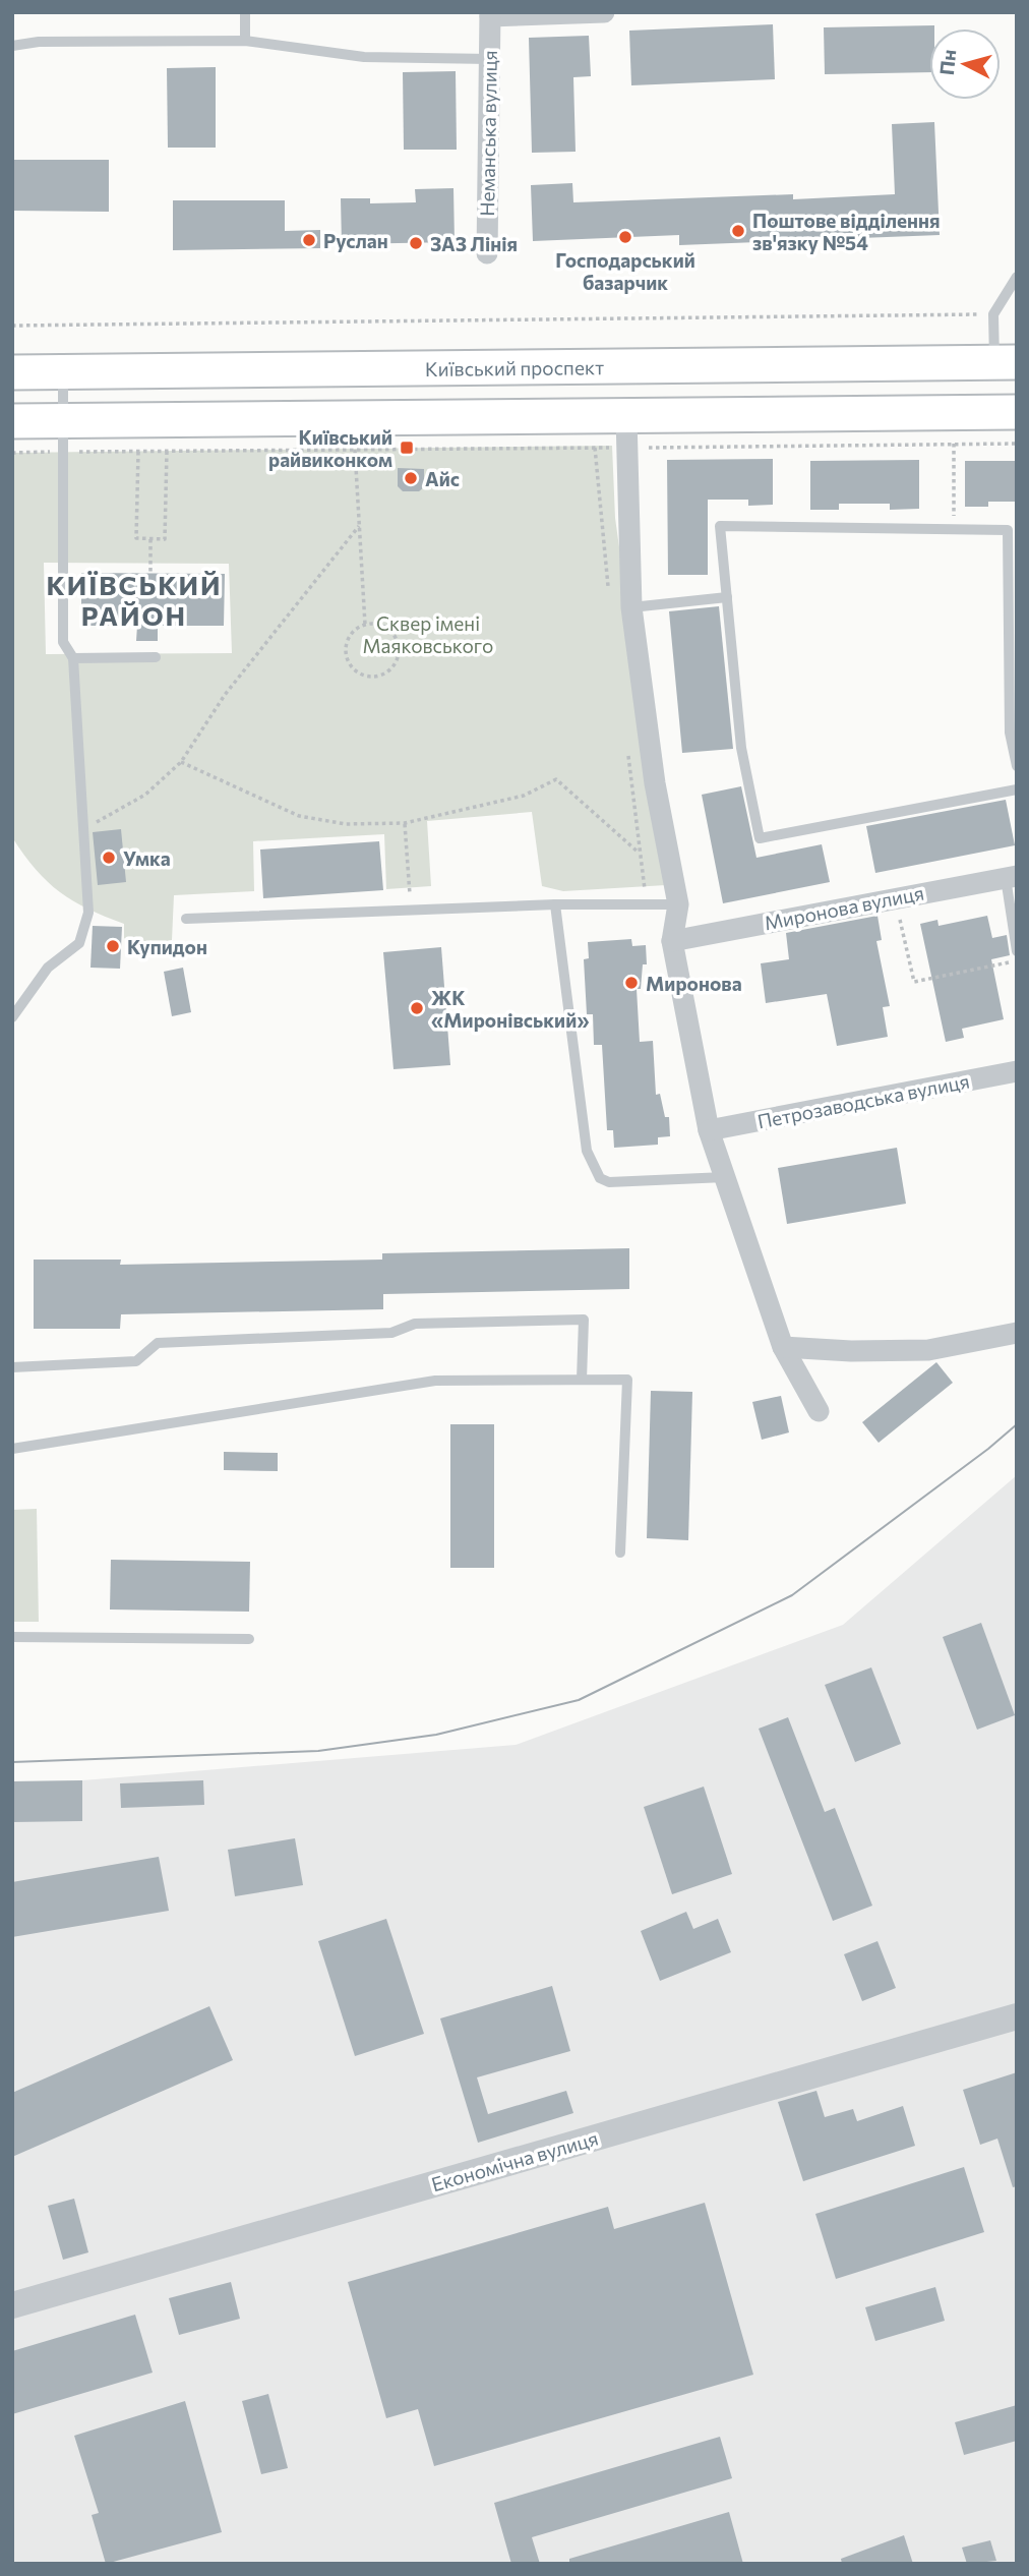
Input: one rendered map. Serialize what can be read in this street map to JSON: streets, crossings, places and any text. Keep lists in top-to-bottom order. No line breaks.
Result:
{"streets":{"main road":["Київський проспект"],"street":["Неманська вулиця","Миронова вулиця","Петрозаводська вулиця","Економічна вулиця"]},"districts":["КИЇВСЬКИЙ РАЙОН"],"parks":["Сквер імені Маяковського"],"places":{"other":["Поштове відділення зв'язку №54","Господарський базарчик","Руслан","ЗАЗ Лінія","Айс","Умка","Купидон","Миронова","ЖК «Миронівський»"],"transit":["Київський райвиконком"]},"north":"left"}
